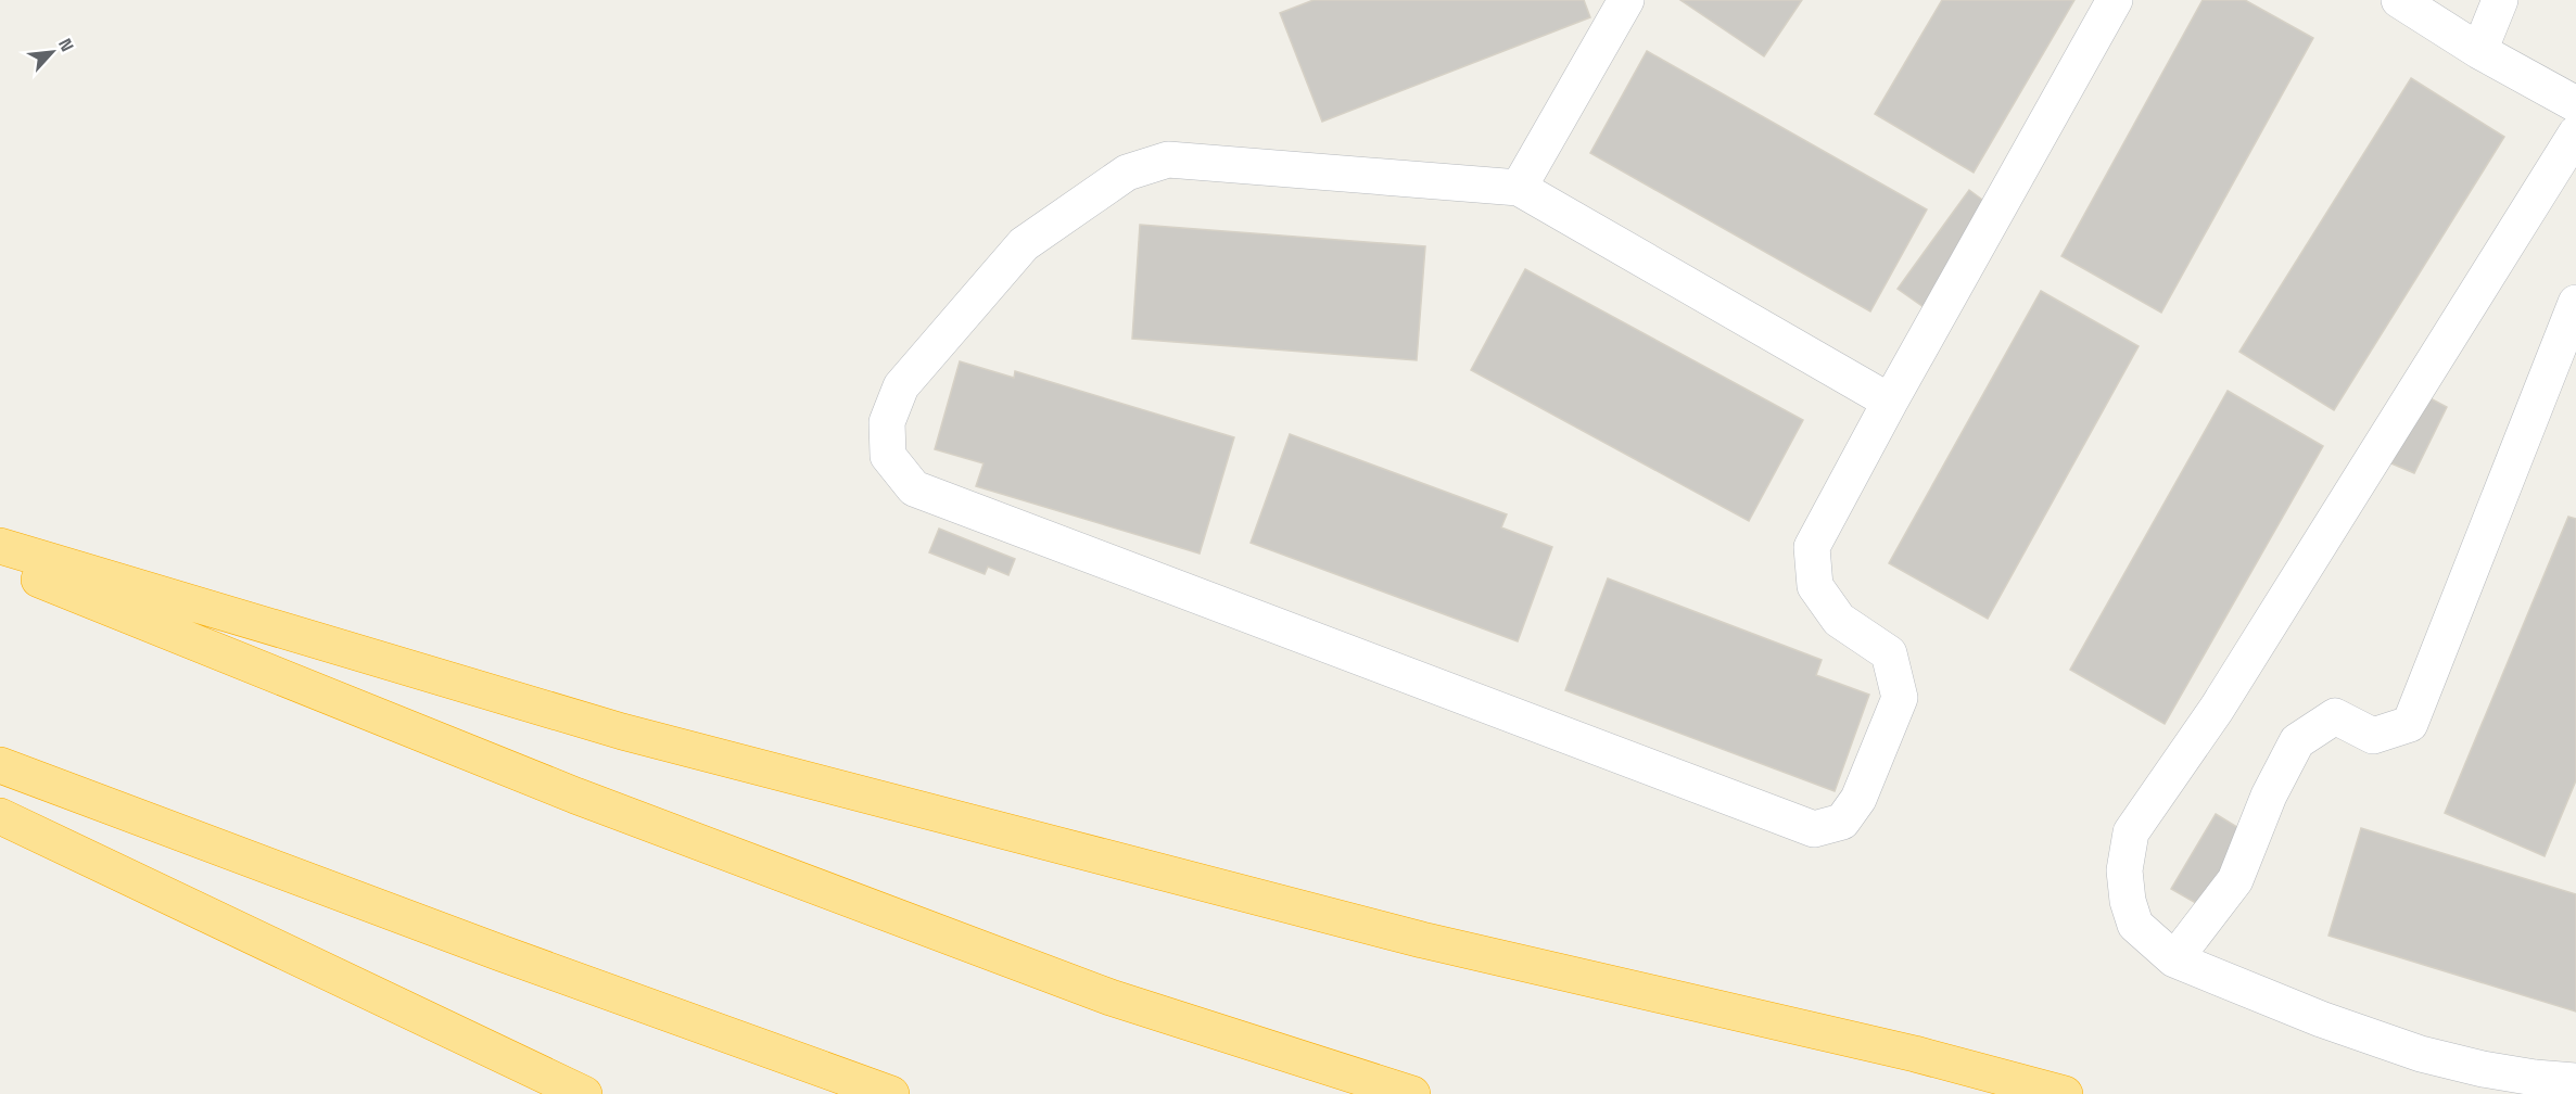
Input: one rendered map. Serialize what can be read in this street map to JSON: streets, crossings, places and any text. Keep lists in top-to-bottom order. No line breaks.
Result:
{"north":"top right"}
